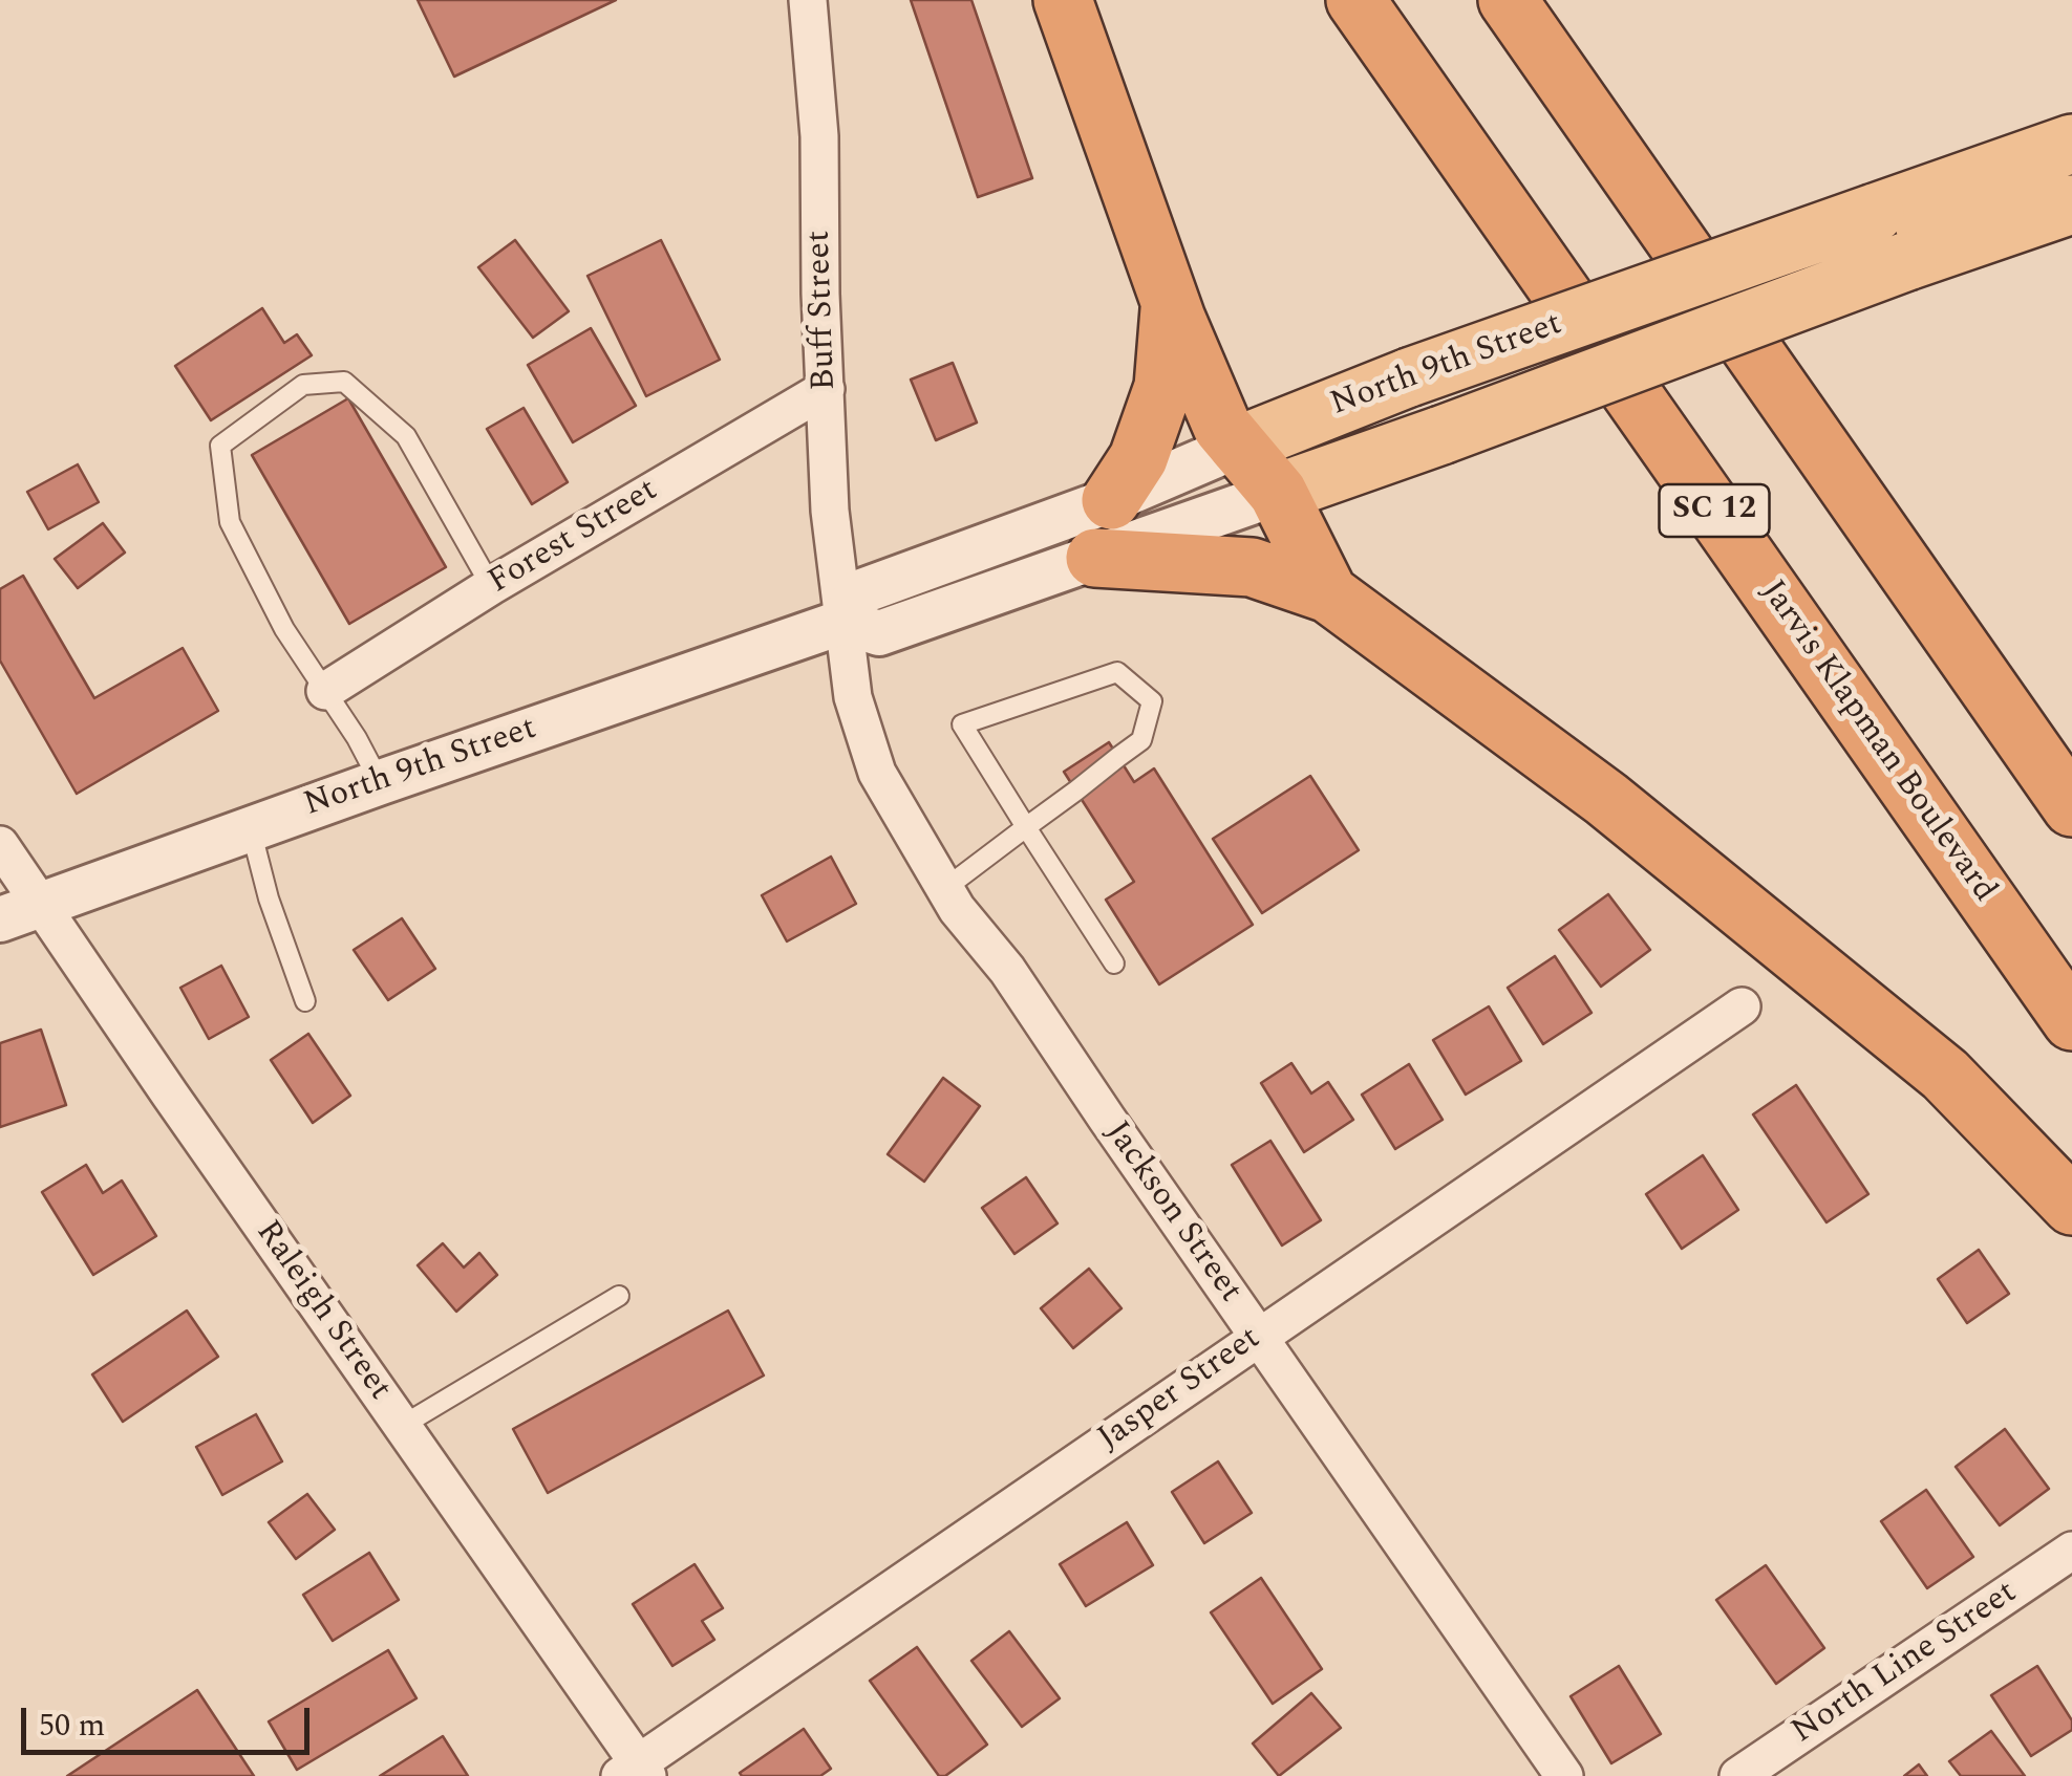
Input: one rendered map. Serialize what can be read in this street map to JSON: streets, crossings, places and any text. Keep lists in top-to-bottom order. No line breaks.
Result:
{"streets":{"highway":["SC 12","Jarvis Klapman Boulevard"],"main road":["North 9th Street"],"street":["Buff Street","Forest Street","Jackson Street","Raleigh Street","Jasper Street","North Line Street"]},"crossings":[["Buff Street","North 9th Street"],["Buff Street","Forest Street"],["Buff Street","Jackson Street"],["North 9th Street","Jackson Street"],["North 9th Street","Raleigh Street"],["Jackson Street","Jasper Street"],["Raleigh Street","Jasper Street"]],"scale_bar":"50 m"}
